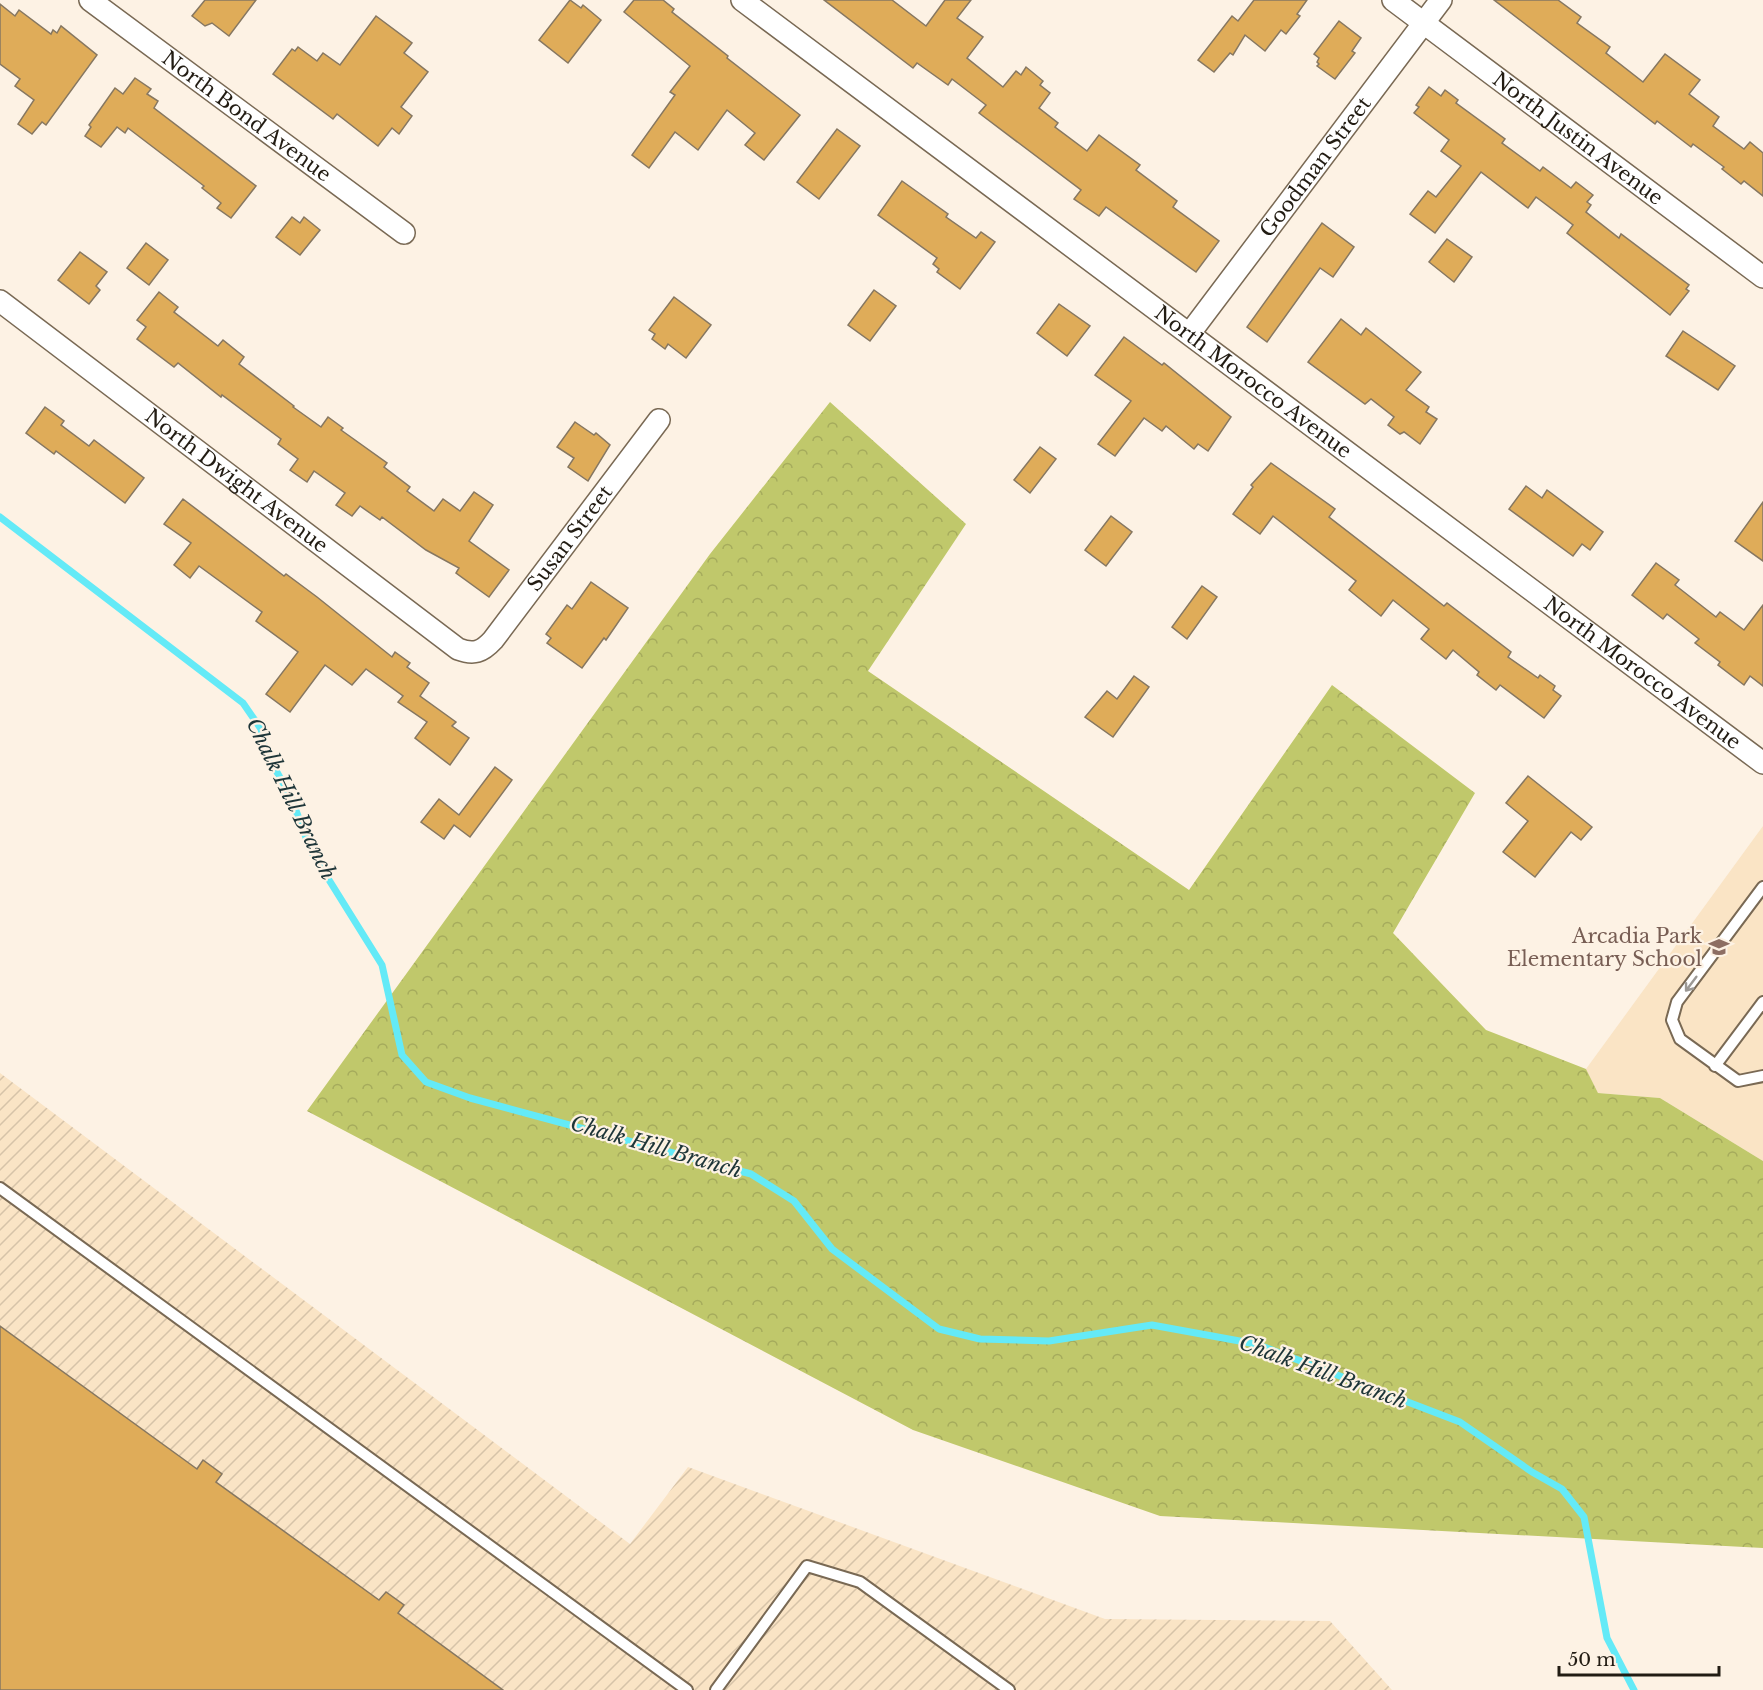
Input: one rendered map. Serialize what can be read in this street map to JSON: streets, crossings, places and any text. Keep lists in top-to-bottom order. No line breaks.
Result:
{"streets":{"street":["North Bond Avenue","North Justin Avenue","Goodman Street","North Morocco Avenue","North Dwight Avenue","Susan Street"]},"crossings":[["North Justin Avenue","Goodman Street"],["Goodman Street","North Morocco Avenue"],["North Dwight Avenue","Susan Street"]],"water":["Chalk Hill Branch"],"places":{"school or university":["Arcadia Park Elementary School"]},"scale_bar":"50 m"}
